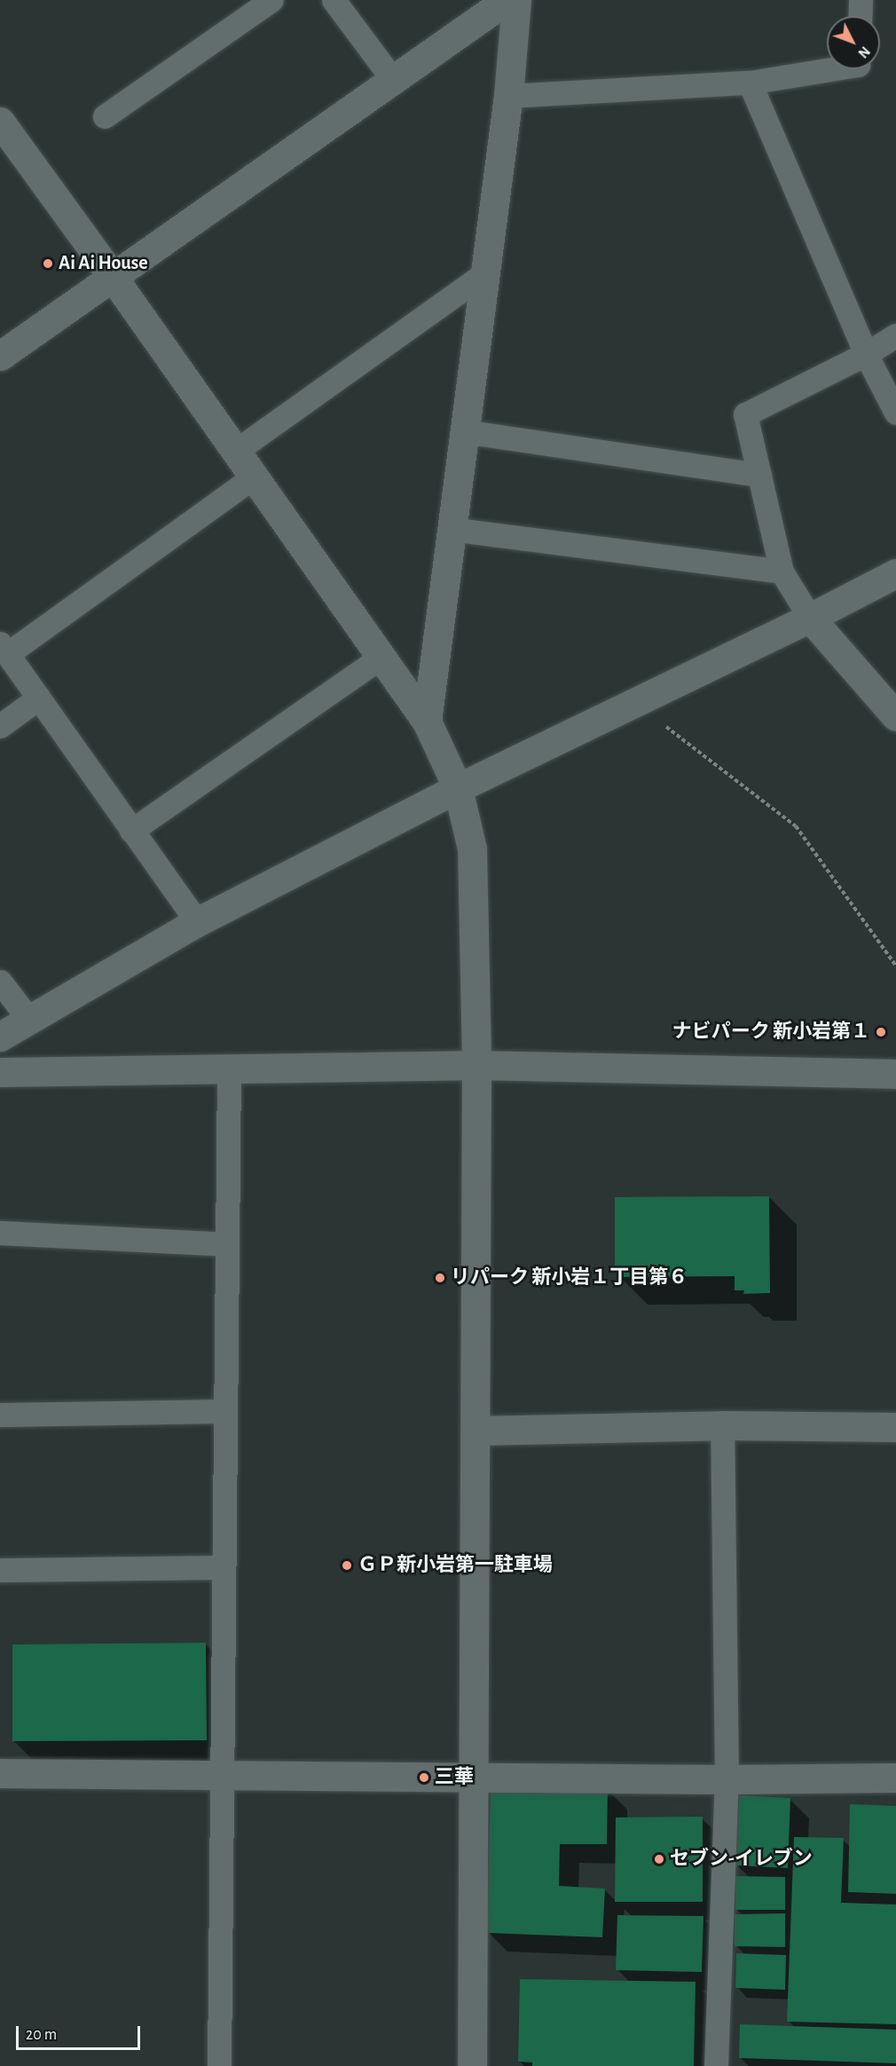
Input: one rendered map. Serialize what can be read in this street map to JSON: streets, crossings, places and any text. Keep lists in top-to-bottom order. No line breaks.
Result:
{"places":["Ai Ai House","ナビパーク 新小岩第１","リパーク 新小岩１丁目第６","ＧＰ新小岩第一駐車場","三華","セブン-イレブン"],"scale_bar":"20 m","north":"bottom right"}
